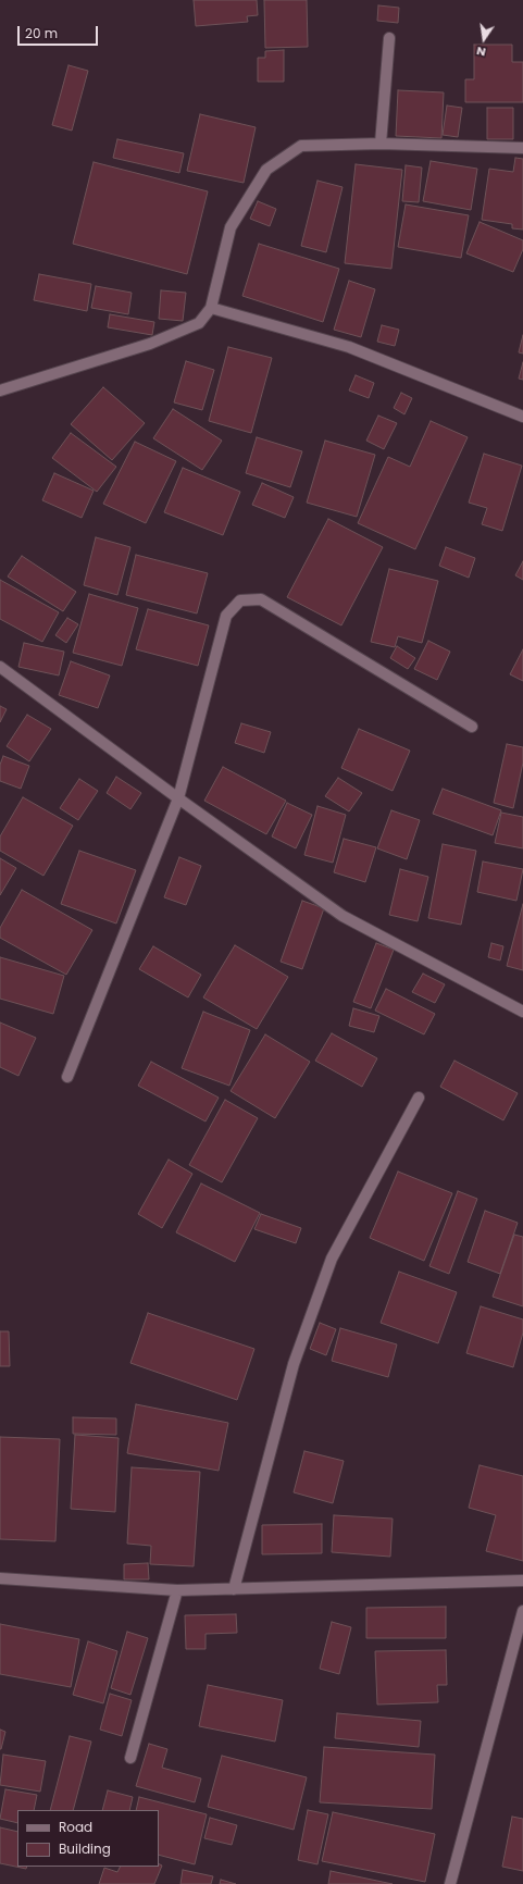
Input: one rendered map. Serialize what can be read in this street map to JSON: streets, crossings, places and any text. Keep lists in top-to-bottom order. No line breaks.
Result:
{"legend":["Road","Building"],"scale_bar":"20 m","north":"bottom"}
